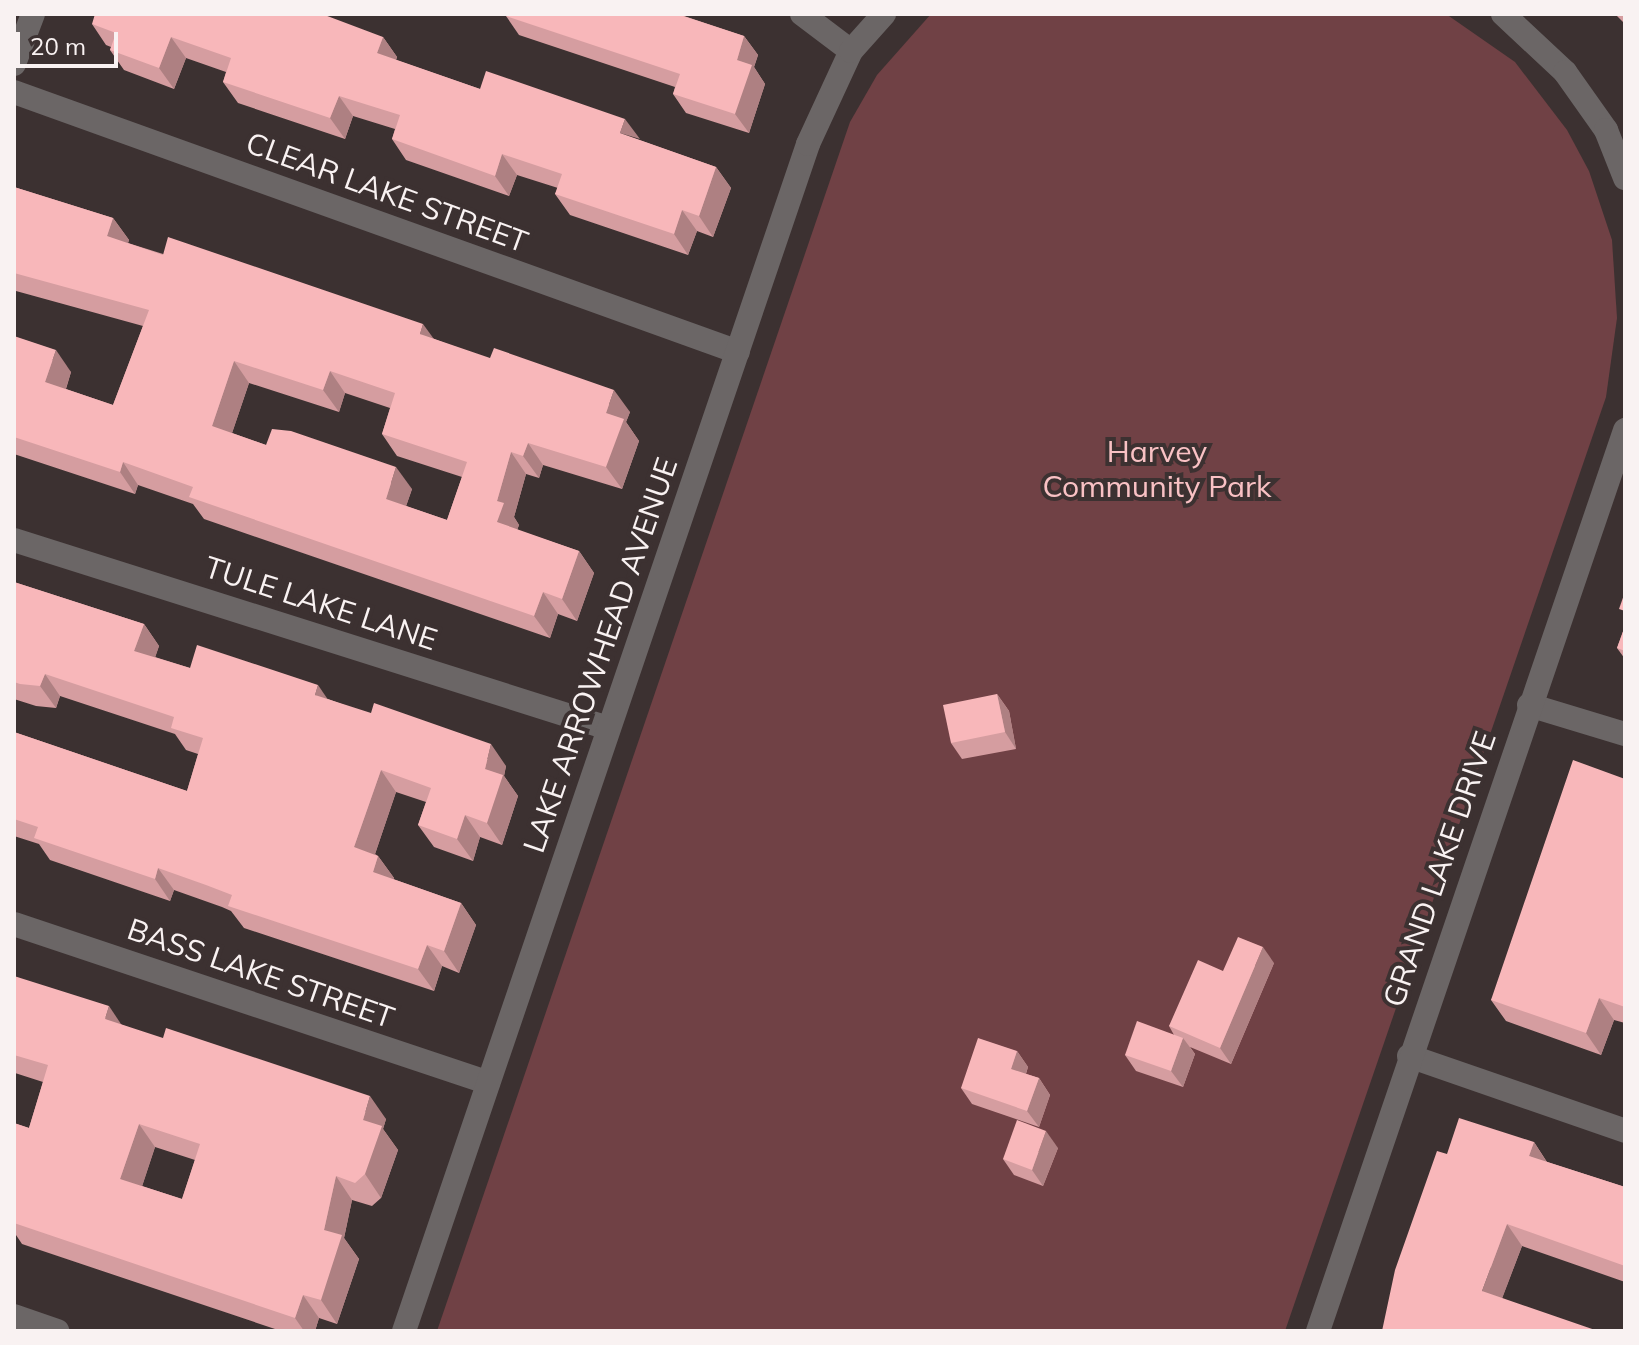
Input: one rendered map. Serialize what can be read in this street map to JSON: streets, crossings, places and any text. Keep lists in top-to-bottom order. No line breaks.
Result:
{"streets":{"street":["CLEAR LAKE STREET","TULE LAKE LANE","LAKE ARROWHEAD AVENUE","GRAND LAKE DRIVE","BASS LAKE STREET"]},"crossings":[["CLEAR LAKE STREET","LAKE ARROWHEAD AVENUE"],["TULE LAKE LANE","LAKE ARROWHEAD AVENUE"],["LAKE ARROWHEAD AVENUE","BASS LAKE STREET"]],"parks":["Harvey Community Park"],"scale_bar":"20 m"}
